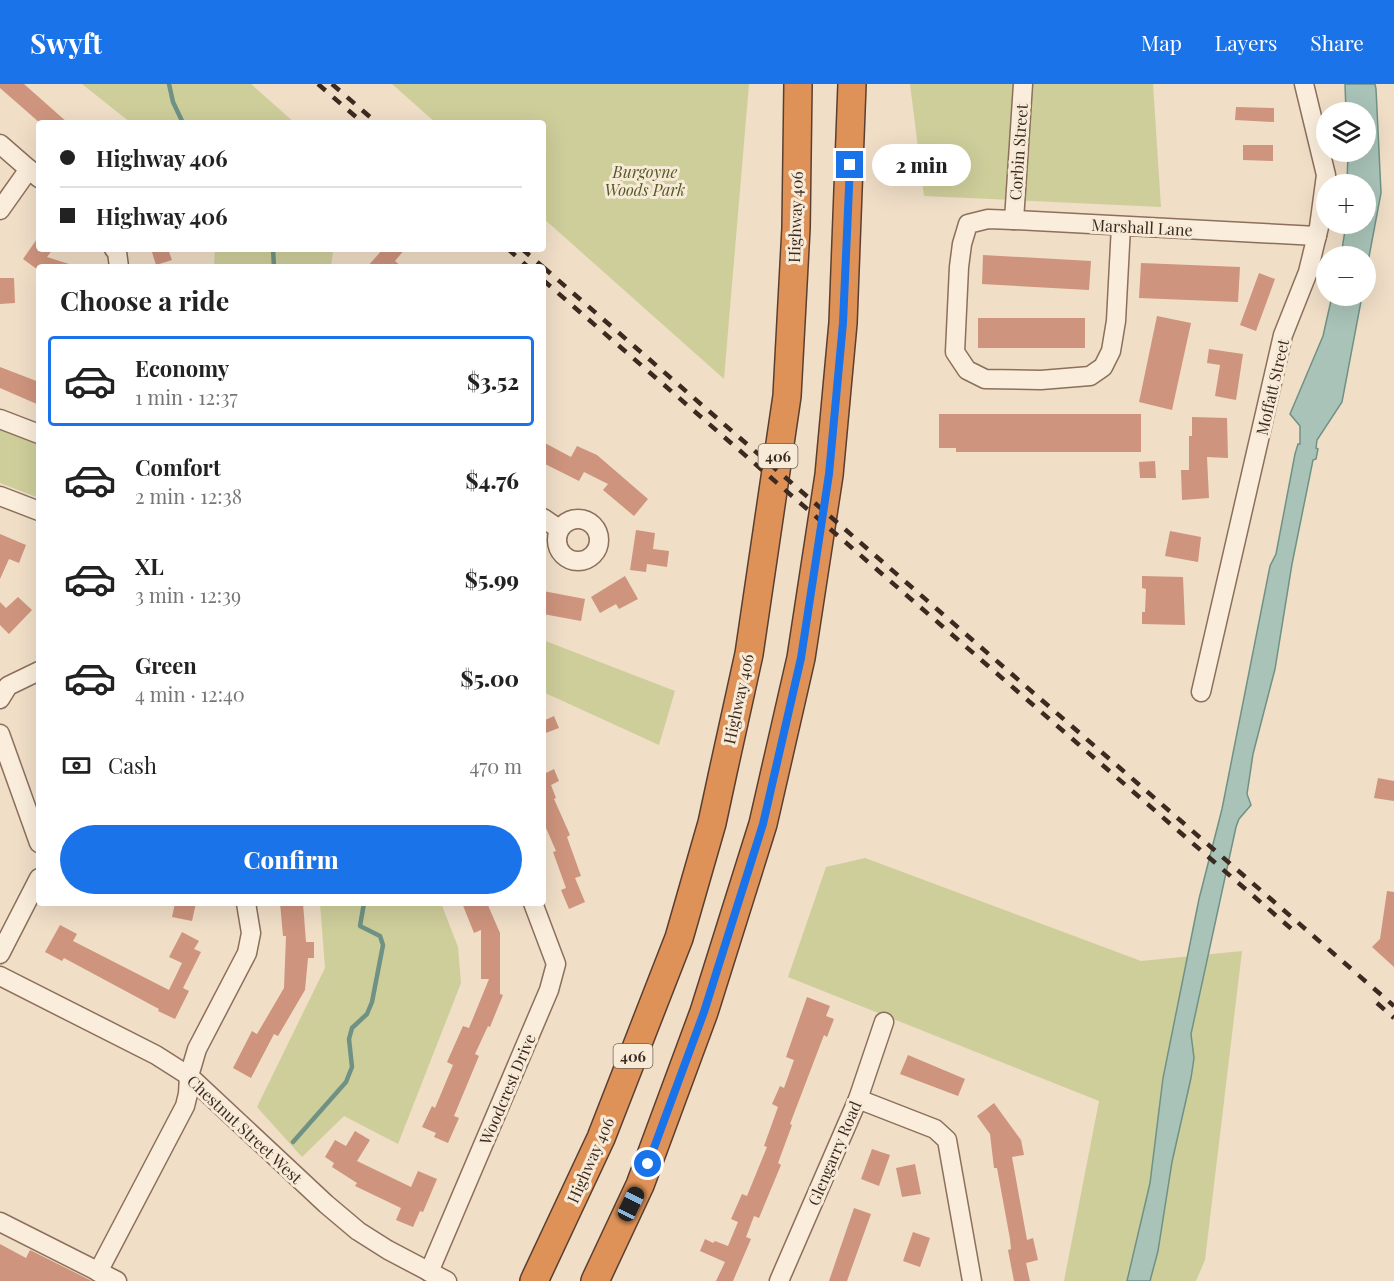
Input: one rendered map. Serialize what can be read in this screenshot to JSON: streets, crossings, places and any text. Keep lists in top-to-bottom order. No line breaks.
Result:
{"streets":{"highway":["Highway 406","406"],"street":["Corbin Street","Marshall Lane","Moffatt Street","Woodcrest Drive","Chestnut Street West","Glengarry Road"]},"crossings":[["Corbin Street","Marshall Lane"],["Marshall Lane","Moffatt Street"],["Woodcrest Drive","Chestnut Street West"]],"parks":["Burgoyne Woods Park"],"page":{"header":"Swyft","nav":["Map","Layers","Share"],"map_buttons":["+","−"],"banner":["Highway 406","Highway 406"],"bubble":"2 min","heading":"Choose a ride","list":[{"name":"Economy","note":"1 min · 12:37","value":"$3.52"},{"name":"Comfort","note":"2 min · 12:38","value":"$4.76"},{"name":"XL","note":"3 min · 12:39","value":"$5.99"},{"name":"Green","note":"4 min · 12:40","value":"$5.00"}],"pay":["Cash","470 m"],"buttons":"Confirm"}}
